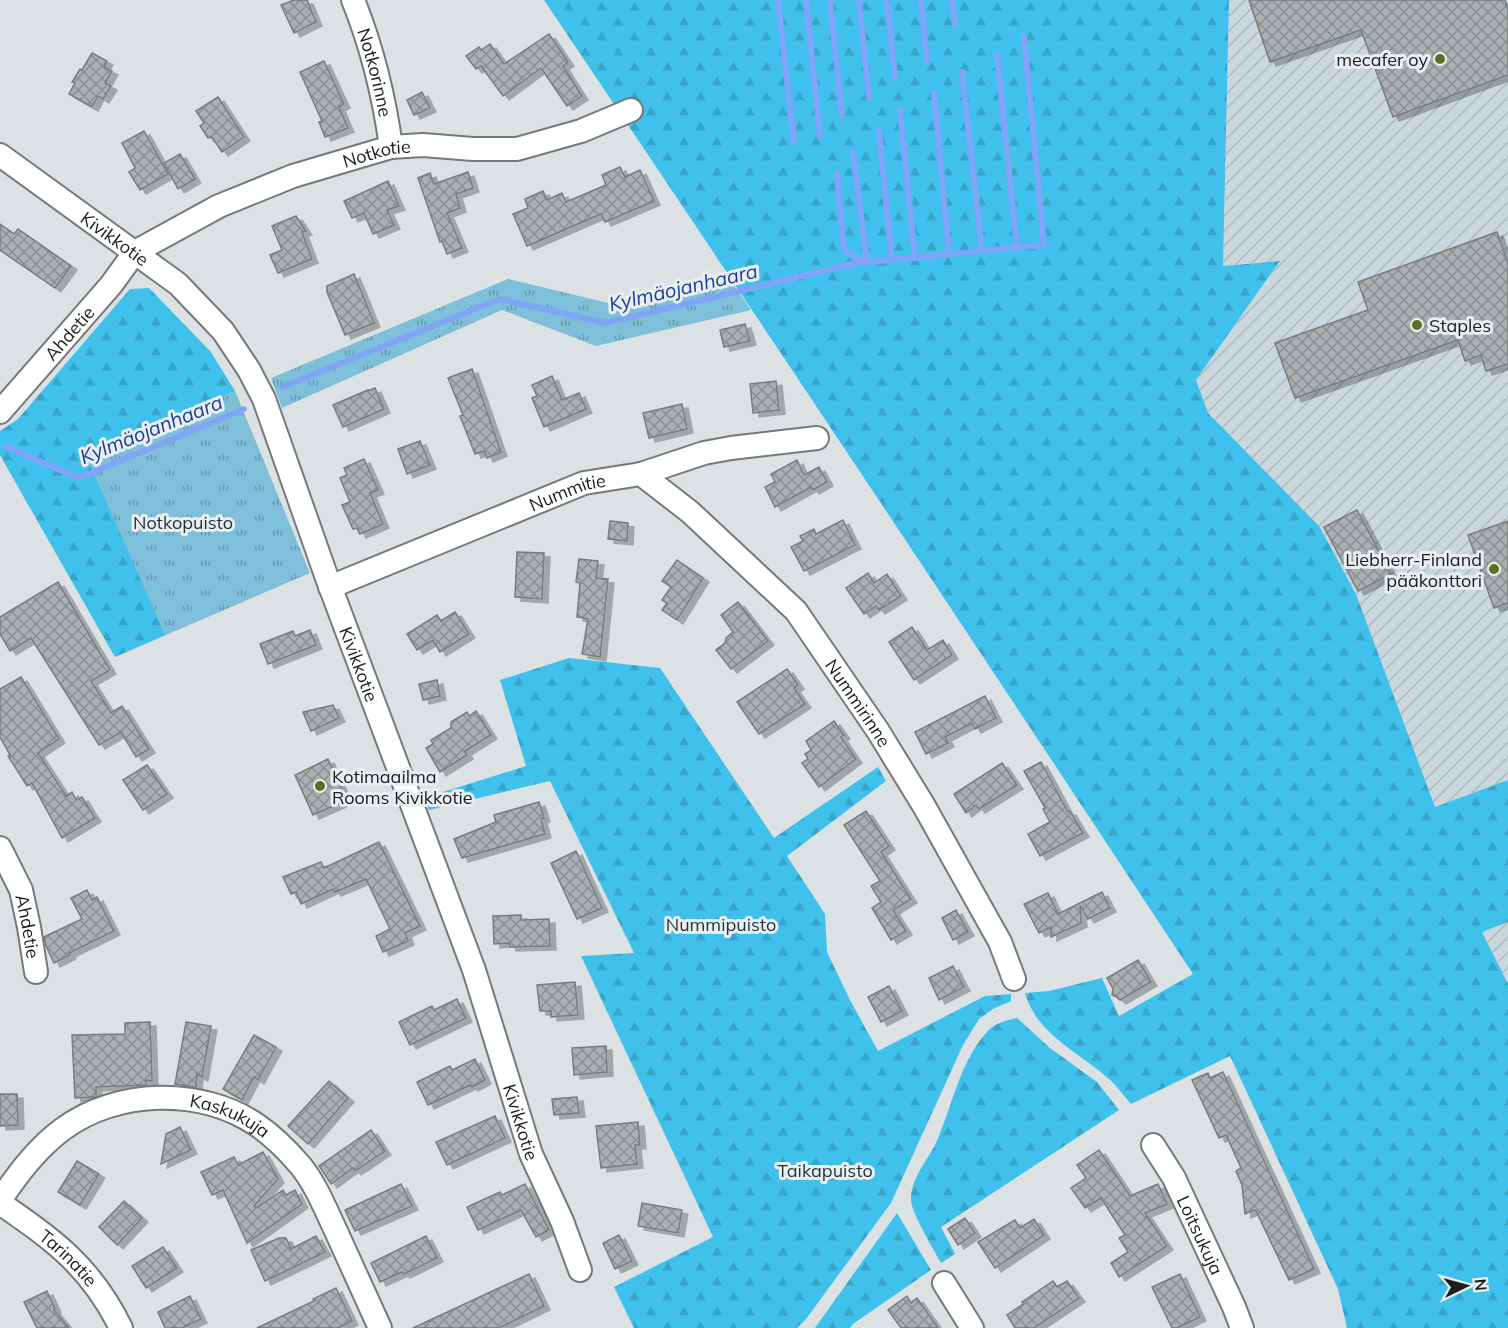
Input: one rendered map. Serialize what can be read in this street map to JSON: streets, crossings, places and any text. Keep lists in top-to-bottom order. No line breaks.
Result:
{"streets":{"street":["Notkorinne","Notkotie","Kivikkotie","Ahdetie","Nummitie","Nummirinne","Kaskukuja","Loitsukuja","Tarinatie"]},"crossings":[["Notkorinne","Notkotie"],["Notkotie","Kivikkotie"],["Notkotie","Ahdetie"],["Kivikkotie","Ahdetie"],["Kivikkotie","Nummitie"],["Nummitie","Nummirinne"],["Kaskukuja","Tarinatie"]],"water":["Kylmäojanhaara"],"parks":["Notkopuisto","Nummipuisto","Taikapuisto"],"places":["mecafer oy","Staples","Liebherr-Finland pääkonttori","Kotimaailma Rooms Kivikkotie"],"north":"right"}
